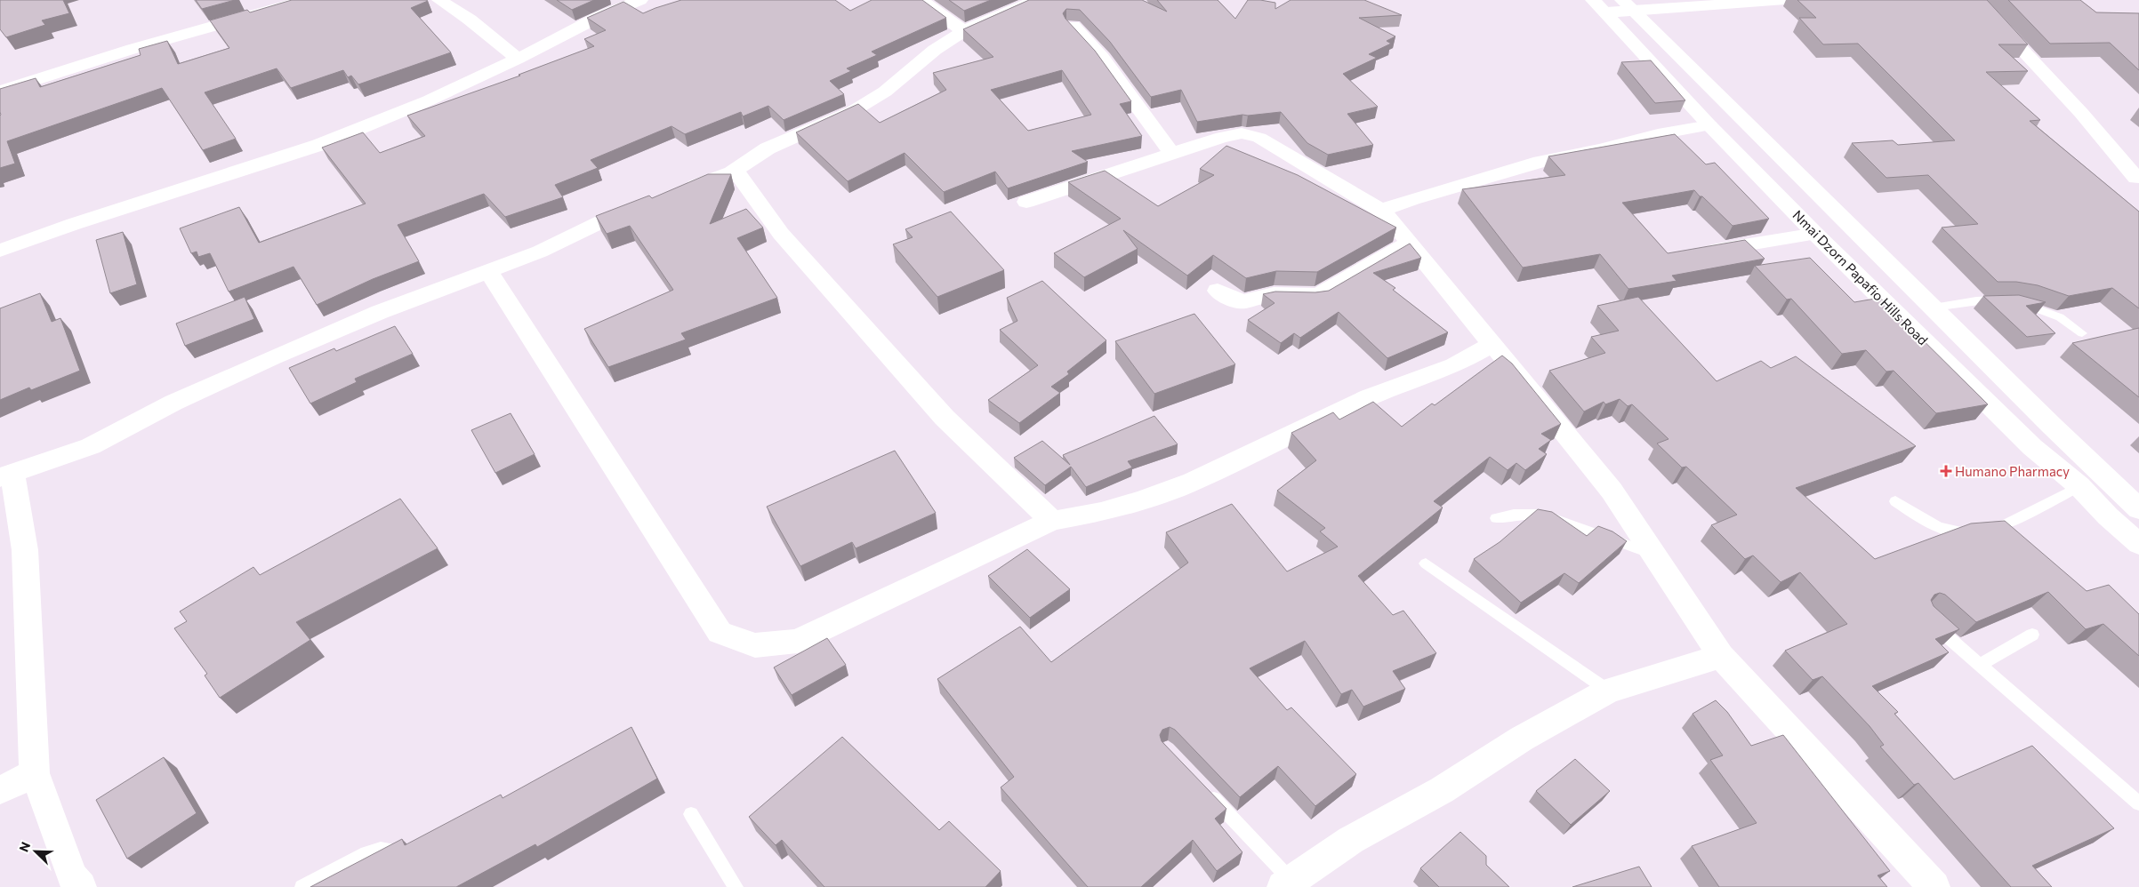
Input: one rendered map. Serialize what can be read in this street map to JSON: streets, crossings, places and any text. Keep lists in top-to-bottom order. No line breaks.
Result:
{"streets":{"street":["Nmai Dzorn Papafio Hills Road"]},"places":{"health":["Humano Pharmacy"]},"north":"top left"}
